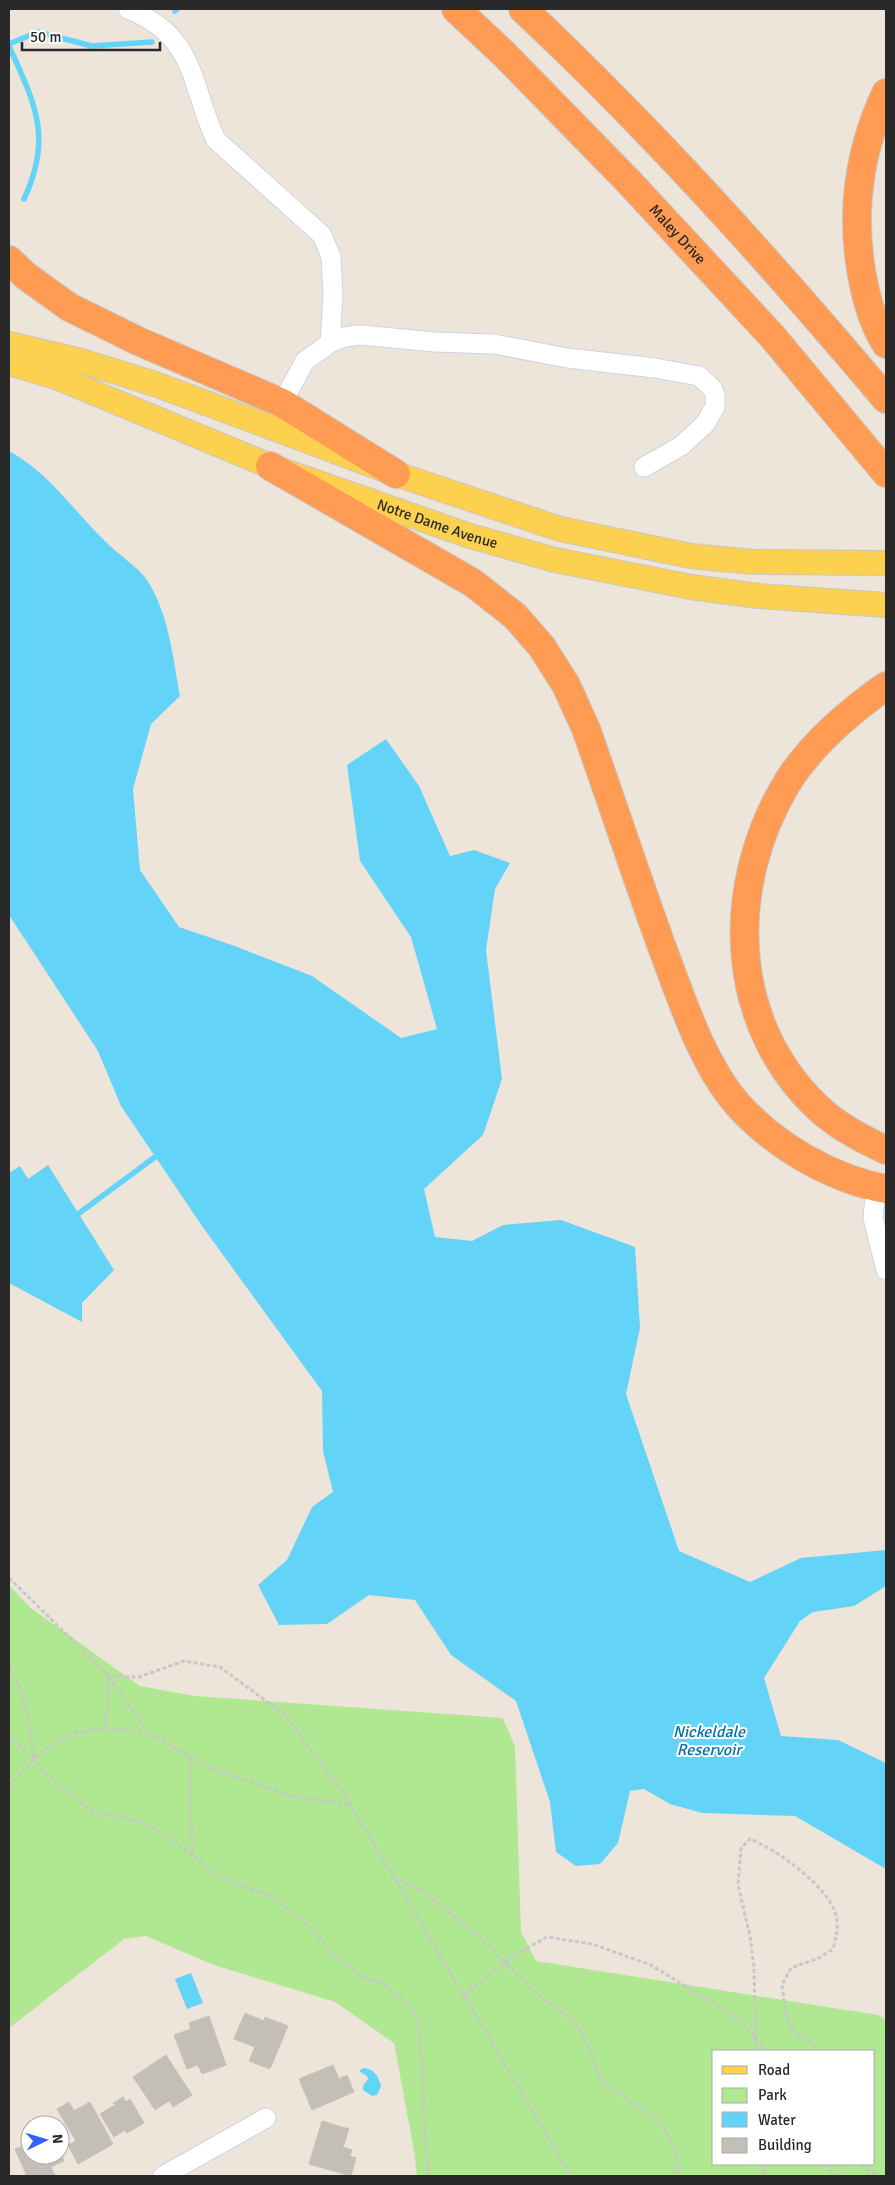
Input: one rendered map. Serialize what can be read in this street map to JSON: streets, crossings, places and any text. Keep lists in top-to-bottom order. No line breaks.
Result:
{"streets":{"highway":["Maley Drive"],"main road":["Notre Dame Avenue"]},"water":["Nickeldale Reservoir"],"legend":["Road","Park","Water","Building"],"scale_bar":"50 m","north":"right"}
